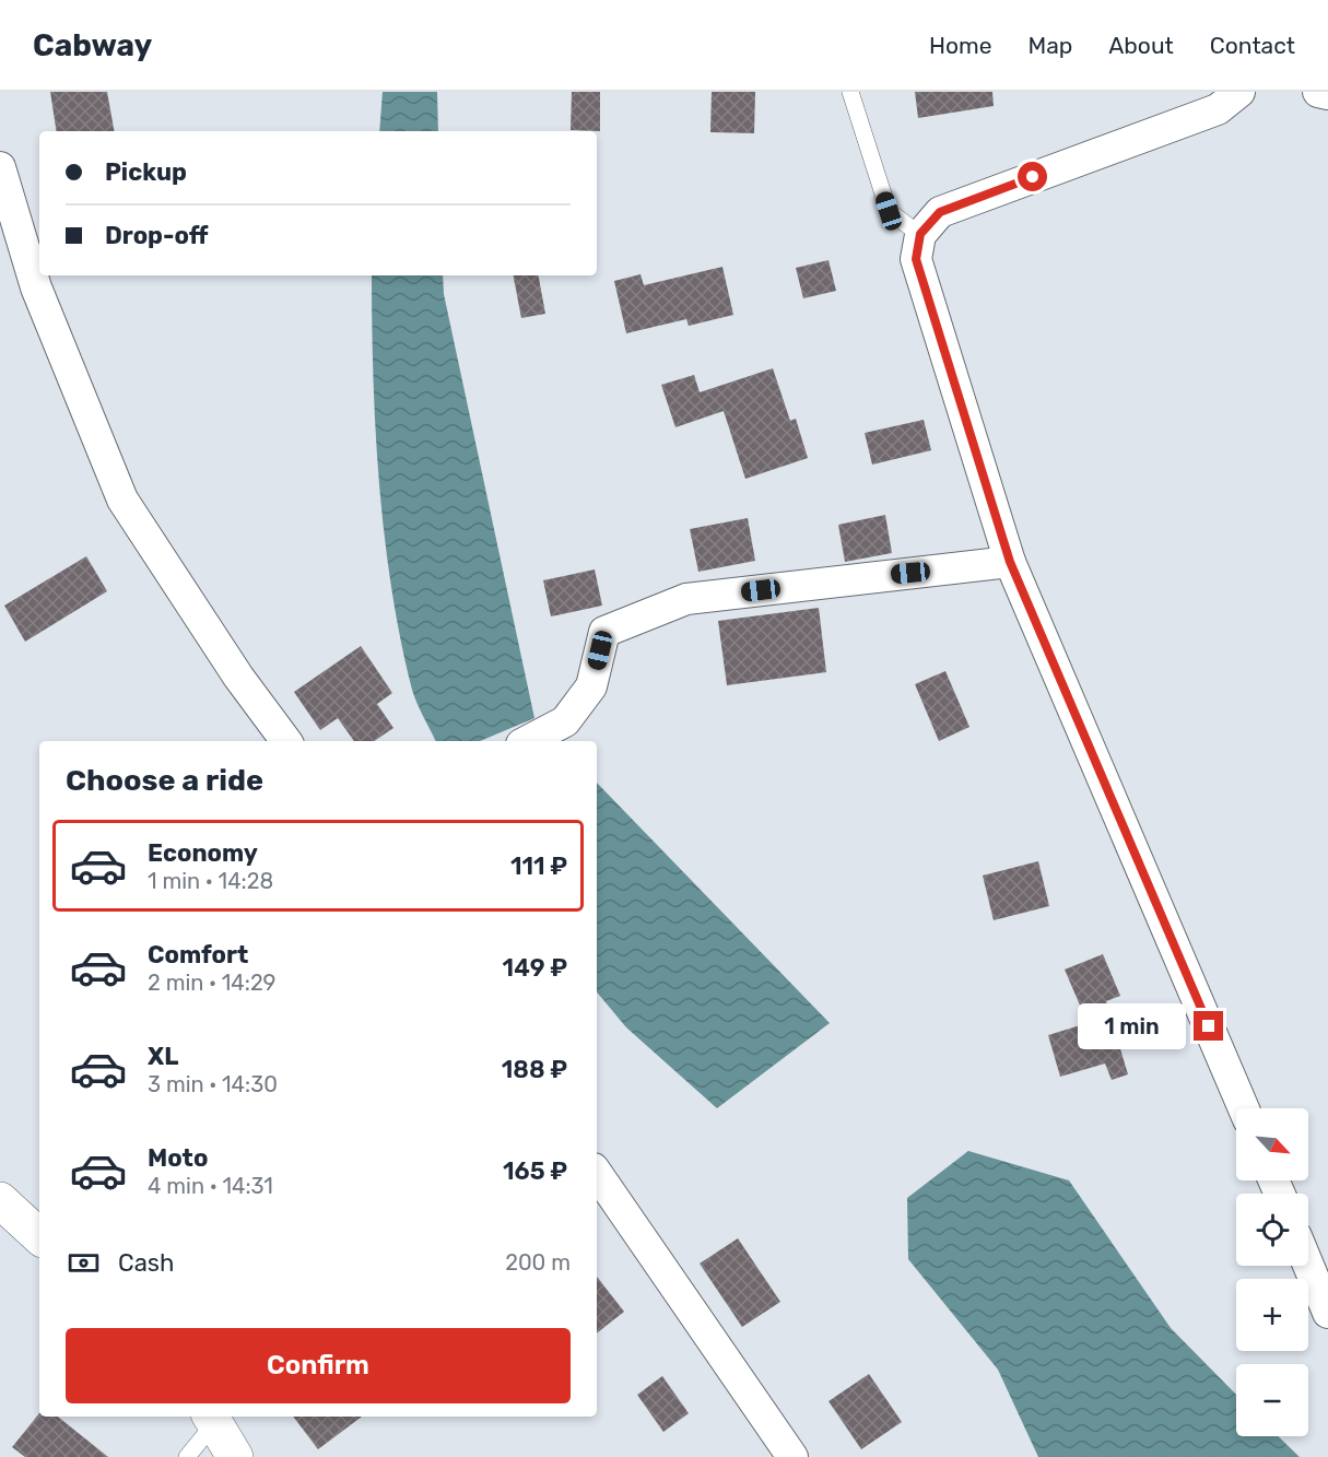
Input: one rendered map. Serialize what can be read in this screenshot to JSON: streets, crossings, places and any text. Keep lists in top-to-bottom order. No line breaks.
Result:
{"north":"bottom right","page":{"header":"Cabway","nav":["Home","Map","About","Contact"],"banner":["Pickup","Drop-off"],"heading":"Choose a ride","list":[{"name":"Economy","note":"1 min · 14:28","value":"111 ₽"},{"name":"Comfort","note":"2 min · 14:29","value":"149 ₽"},{"name":"XL","note":"3 min · 14:30","value":"188 ₽"},{"name":"Moto","note":"4 min · 14:31","value":"165 ₽"}],"bubble":"1 min","map_buttons":["+","−"],"pay":["Cash","200 m"],"buttons":"Confirm"}}
